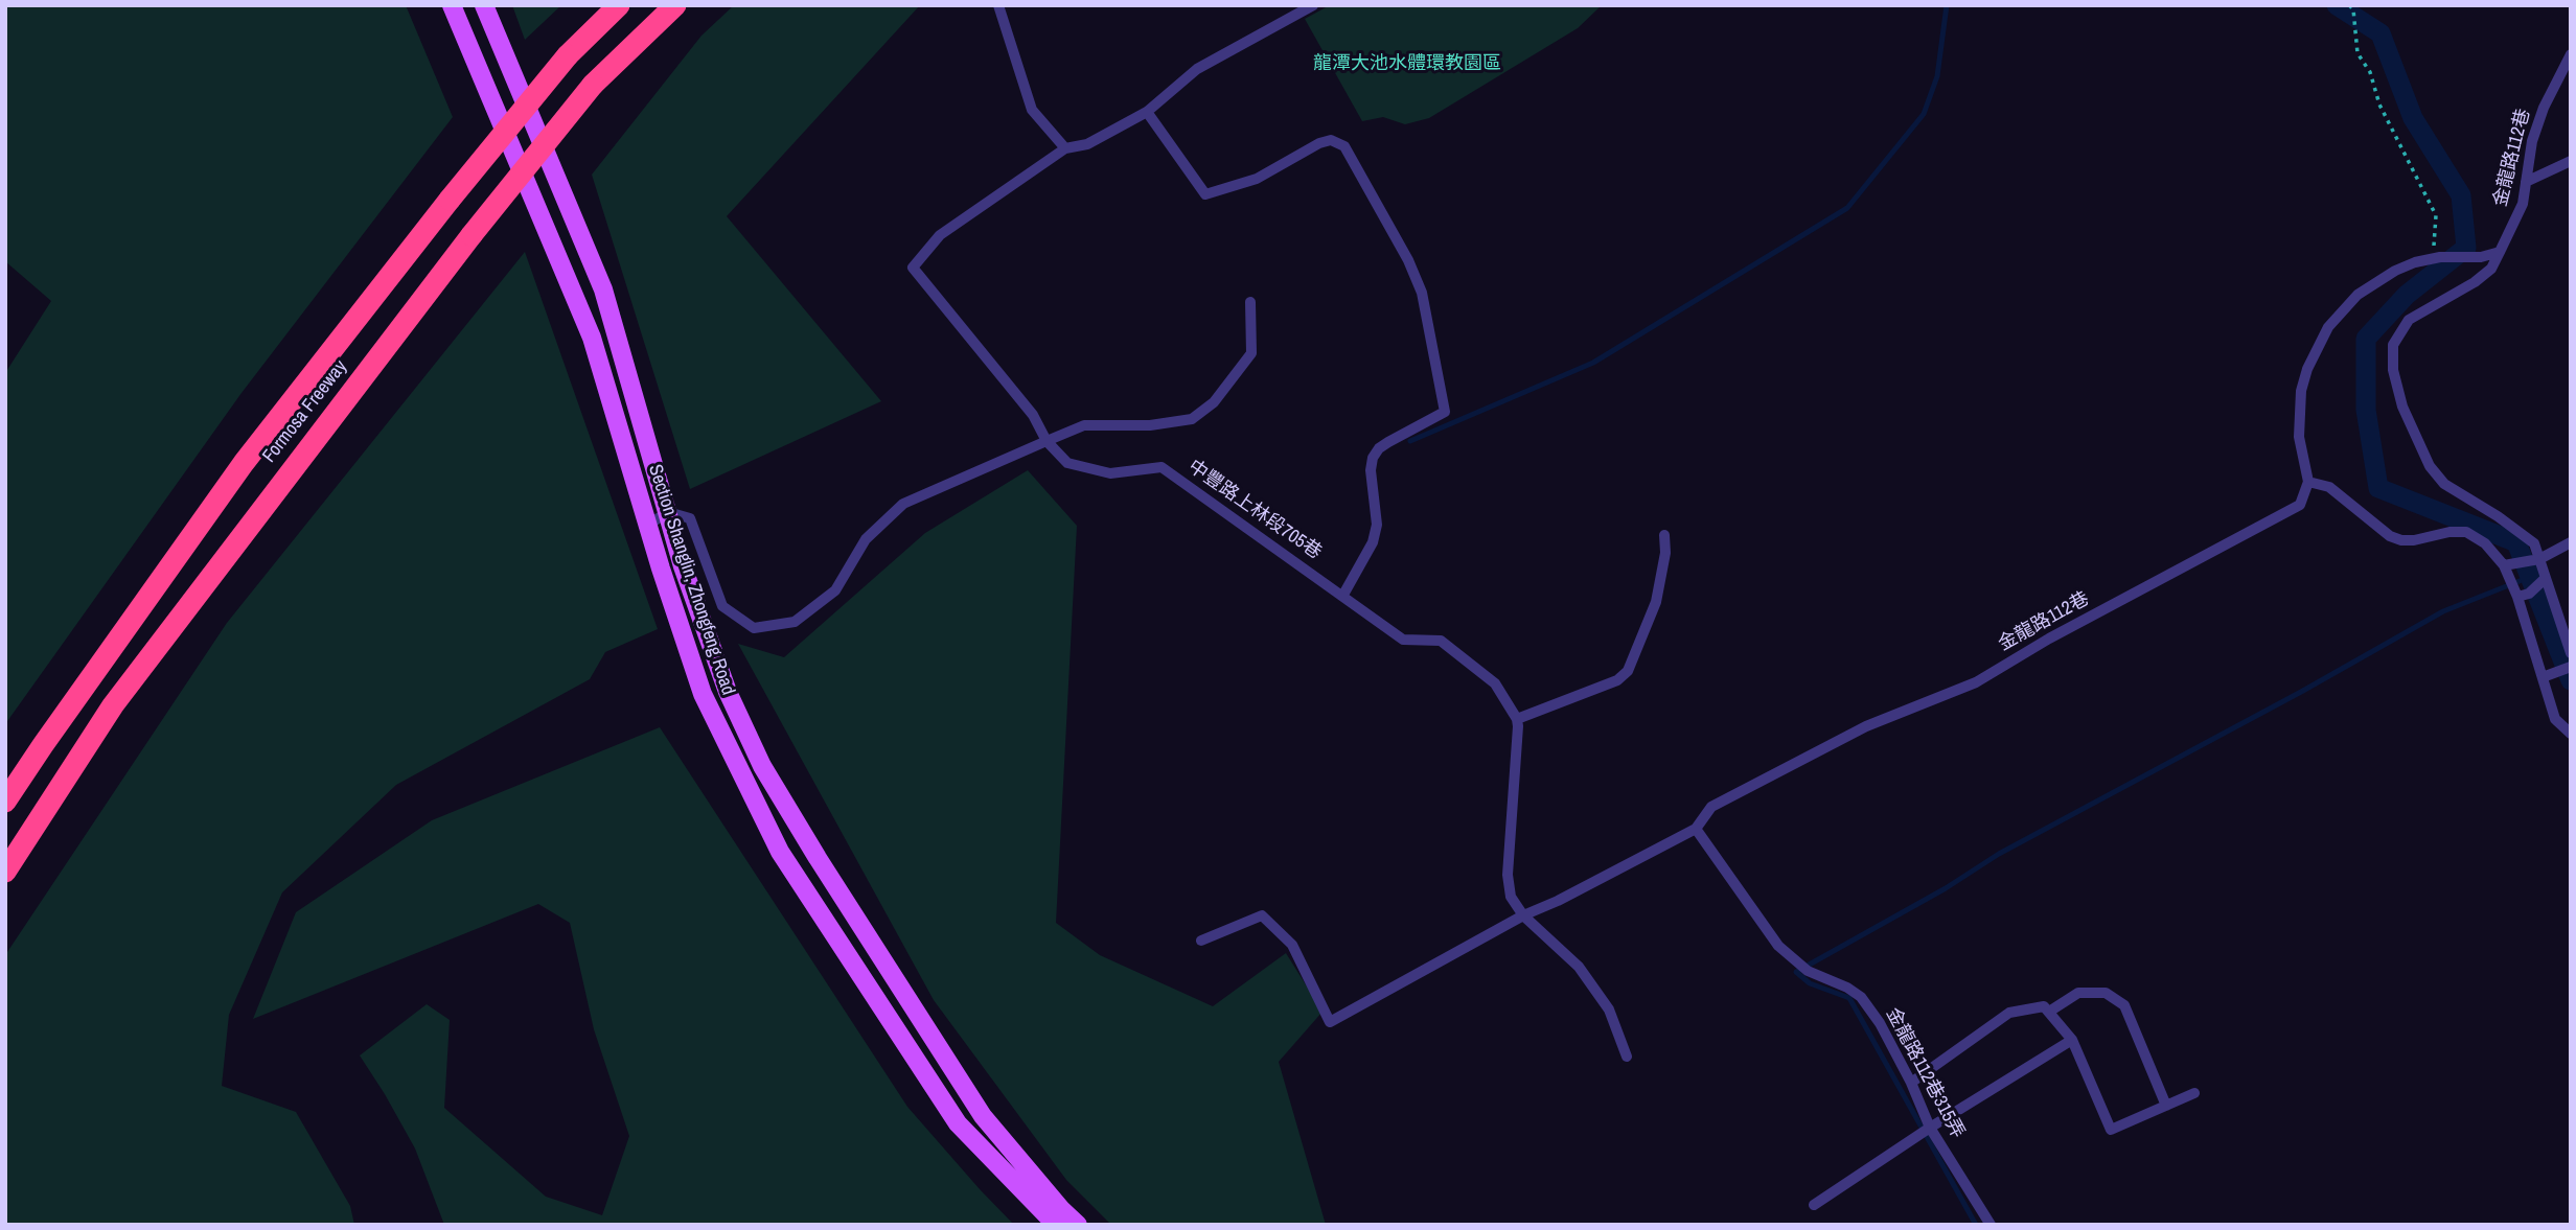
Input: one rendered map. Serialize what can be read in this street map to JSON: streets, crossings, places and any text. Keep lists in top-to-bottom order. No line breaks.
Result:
{"streets":{"highway":["Formosa Freeway"],"main road":["Section Shanglin, Zhongfeng Road"],"lane":["金龍路112巷","中豐路上林段705巷","金龍路112巷315弄"]},"crossings":[["金龍路112巷","金龍路112巷315弄"]],"parks":["龍潭大池水體環教園區"]}
